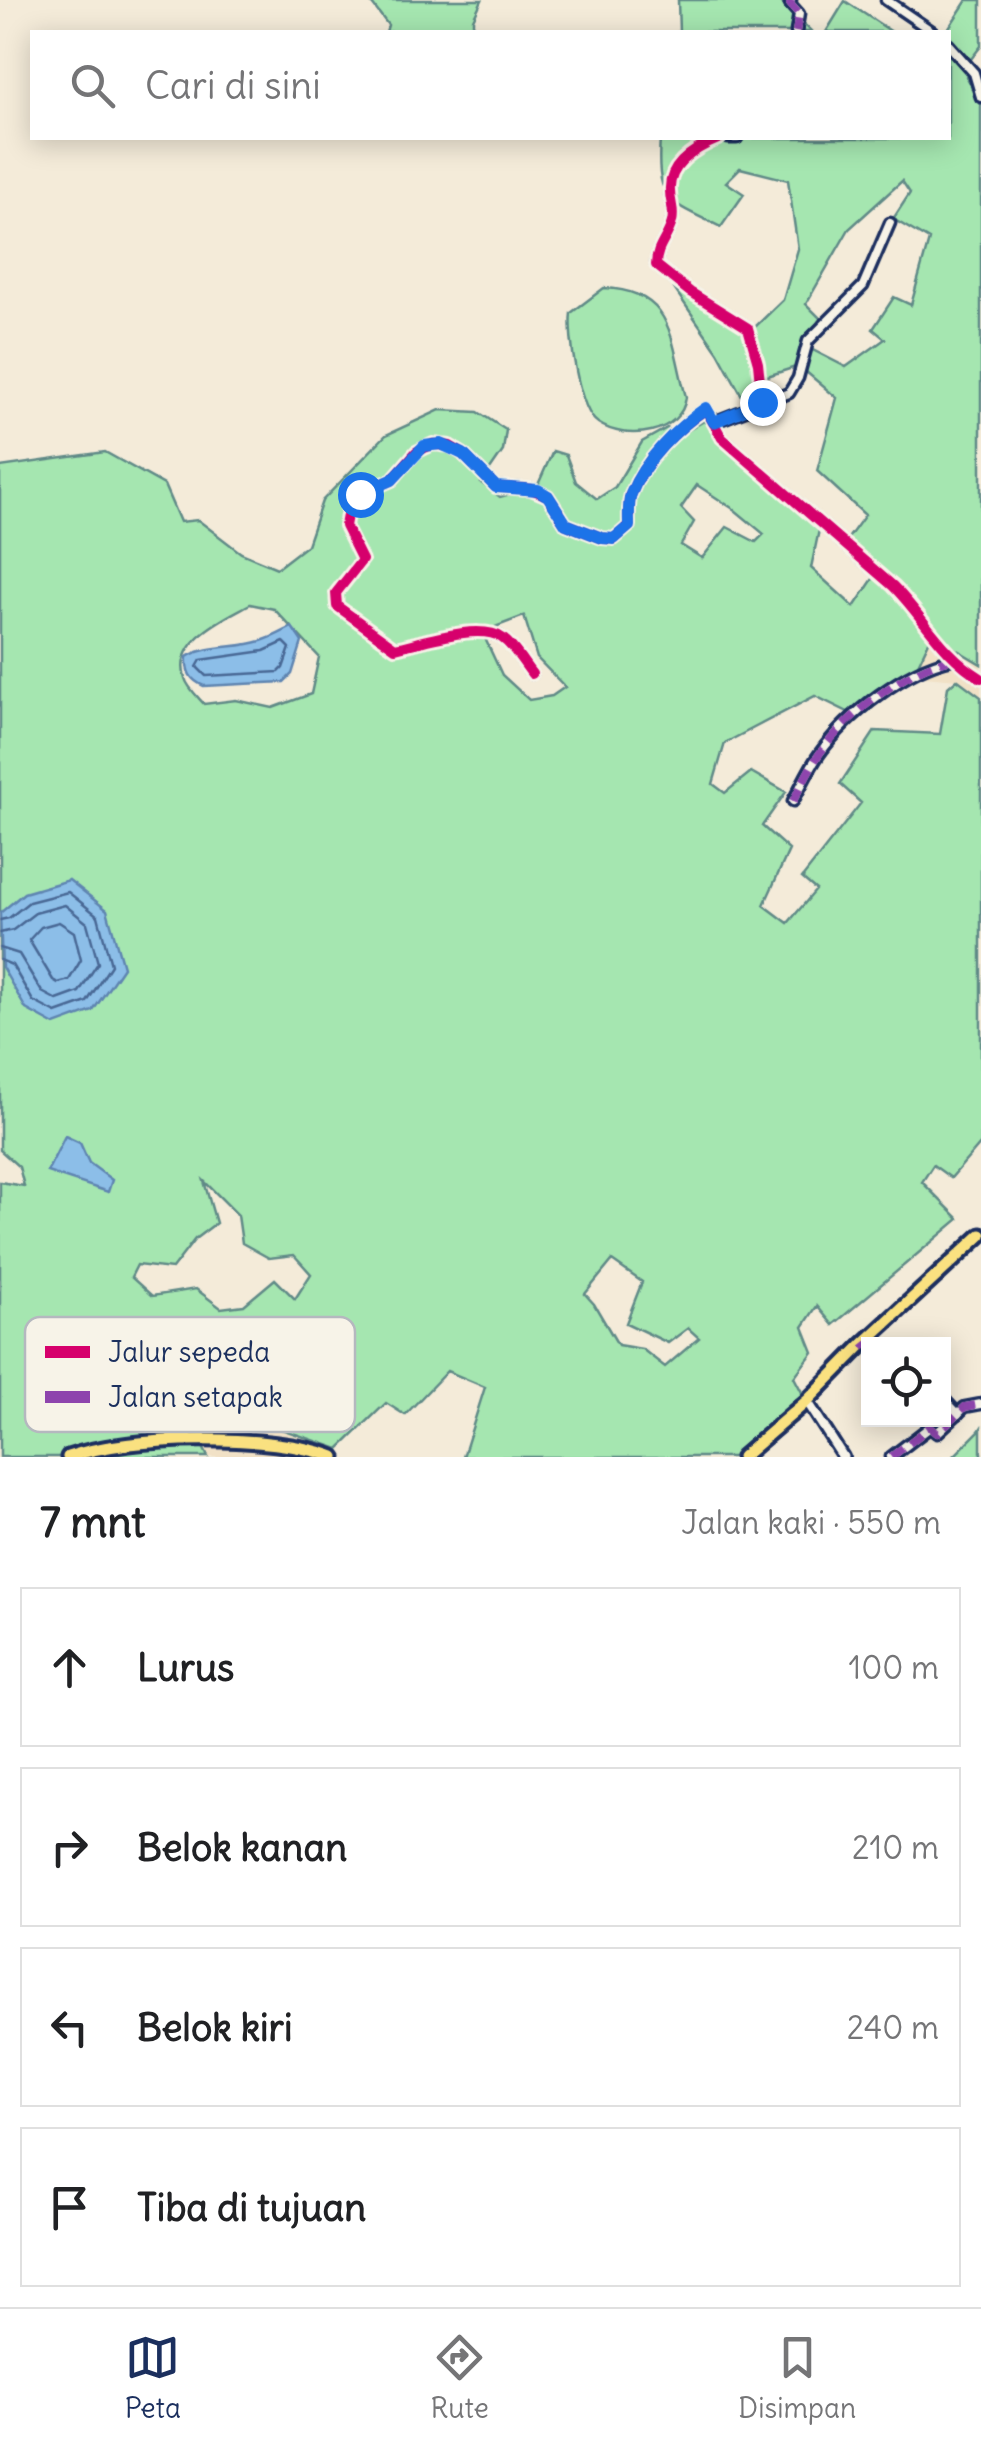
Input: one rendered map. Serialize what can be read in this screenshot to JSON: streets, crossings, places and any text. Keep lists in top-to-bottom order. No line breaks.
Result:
{"legend":["Jalur sepeda","Jalan setapak"],"page":{"search":"Cari di sini","heading":["7 mnt","Jalan kaki · 550 m"],"list":[["Lurus","100 m"],["Belok kanan","210 m"],["Belok kiri","240 m"],"Tiba di tujuan"],"nav":["Peta","Rute","Disimpan"]}}
